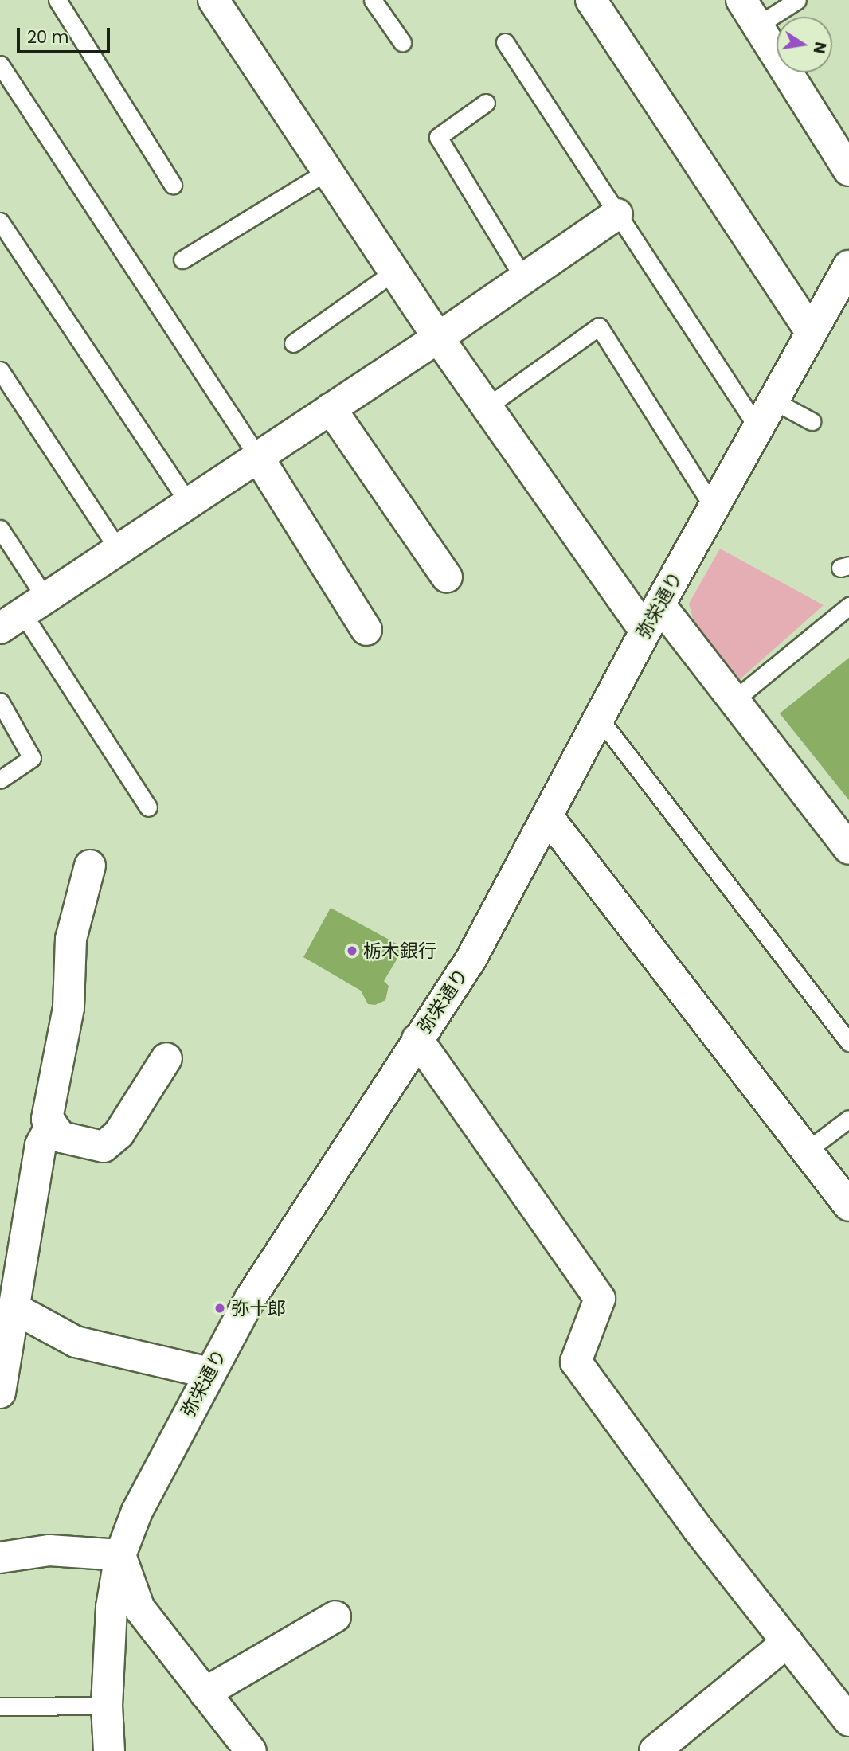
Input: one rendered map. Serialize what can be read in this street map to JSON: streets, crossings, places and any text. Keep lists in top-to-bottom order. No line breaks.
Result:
{"streets":{"street":["弥栄通り"]},"places":["栃木銀行","弥十郎"],"scale_bar":"20 m","north":"right"}
